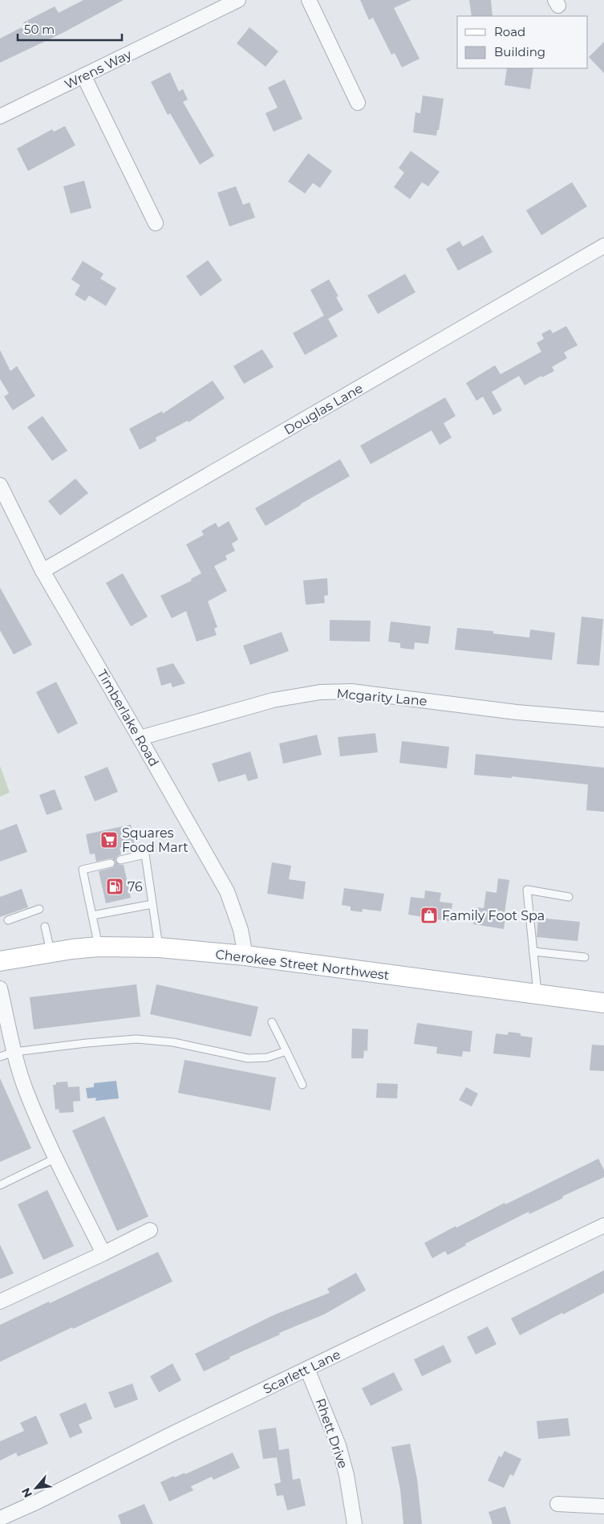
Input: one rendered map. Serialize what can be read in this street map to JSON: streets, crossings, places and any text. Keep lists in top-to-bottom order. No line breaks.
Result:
{"streets":{"main road":["Cherokee Street Northwest"],"street":["Wrens Way","Douglas Lane","Mcgarity Lane","Timberlake Road","Scarlett Lane","Rhett Drive"]},"crossings":[["Douglas Lane","Timberlake Road"],["Mcgarity Lane","Timberlake Road"],["Timberlake Road","Cherokee Street Northwest"],["Scarlett Lane","Rhett Drive"]],"places":{"supermarket":["Squares Food Mart"],"fuel station":["76"],"shop":["Family Foot Spa"]},"legend":["Road","Building"],"scale_bar":"50 m","north":"bottom left"}
